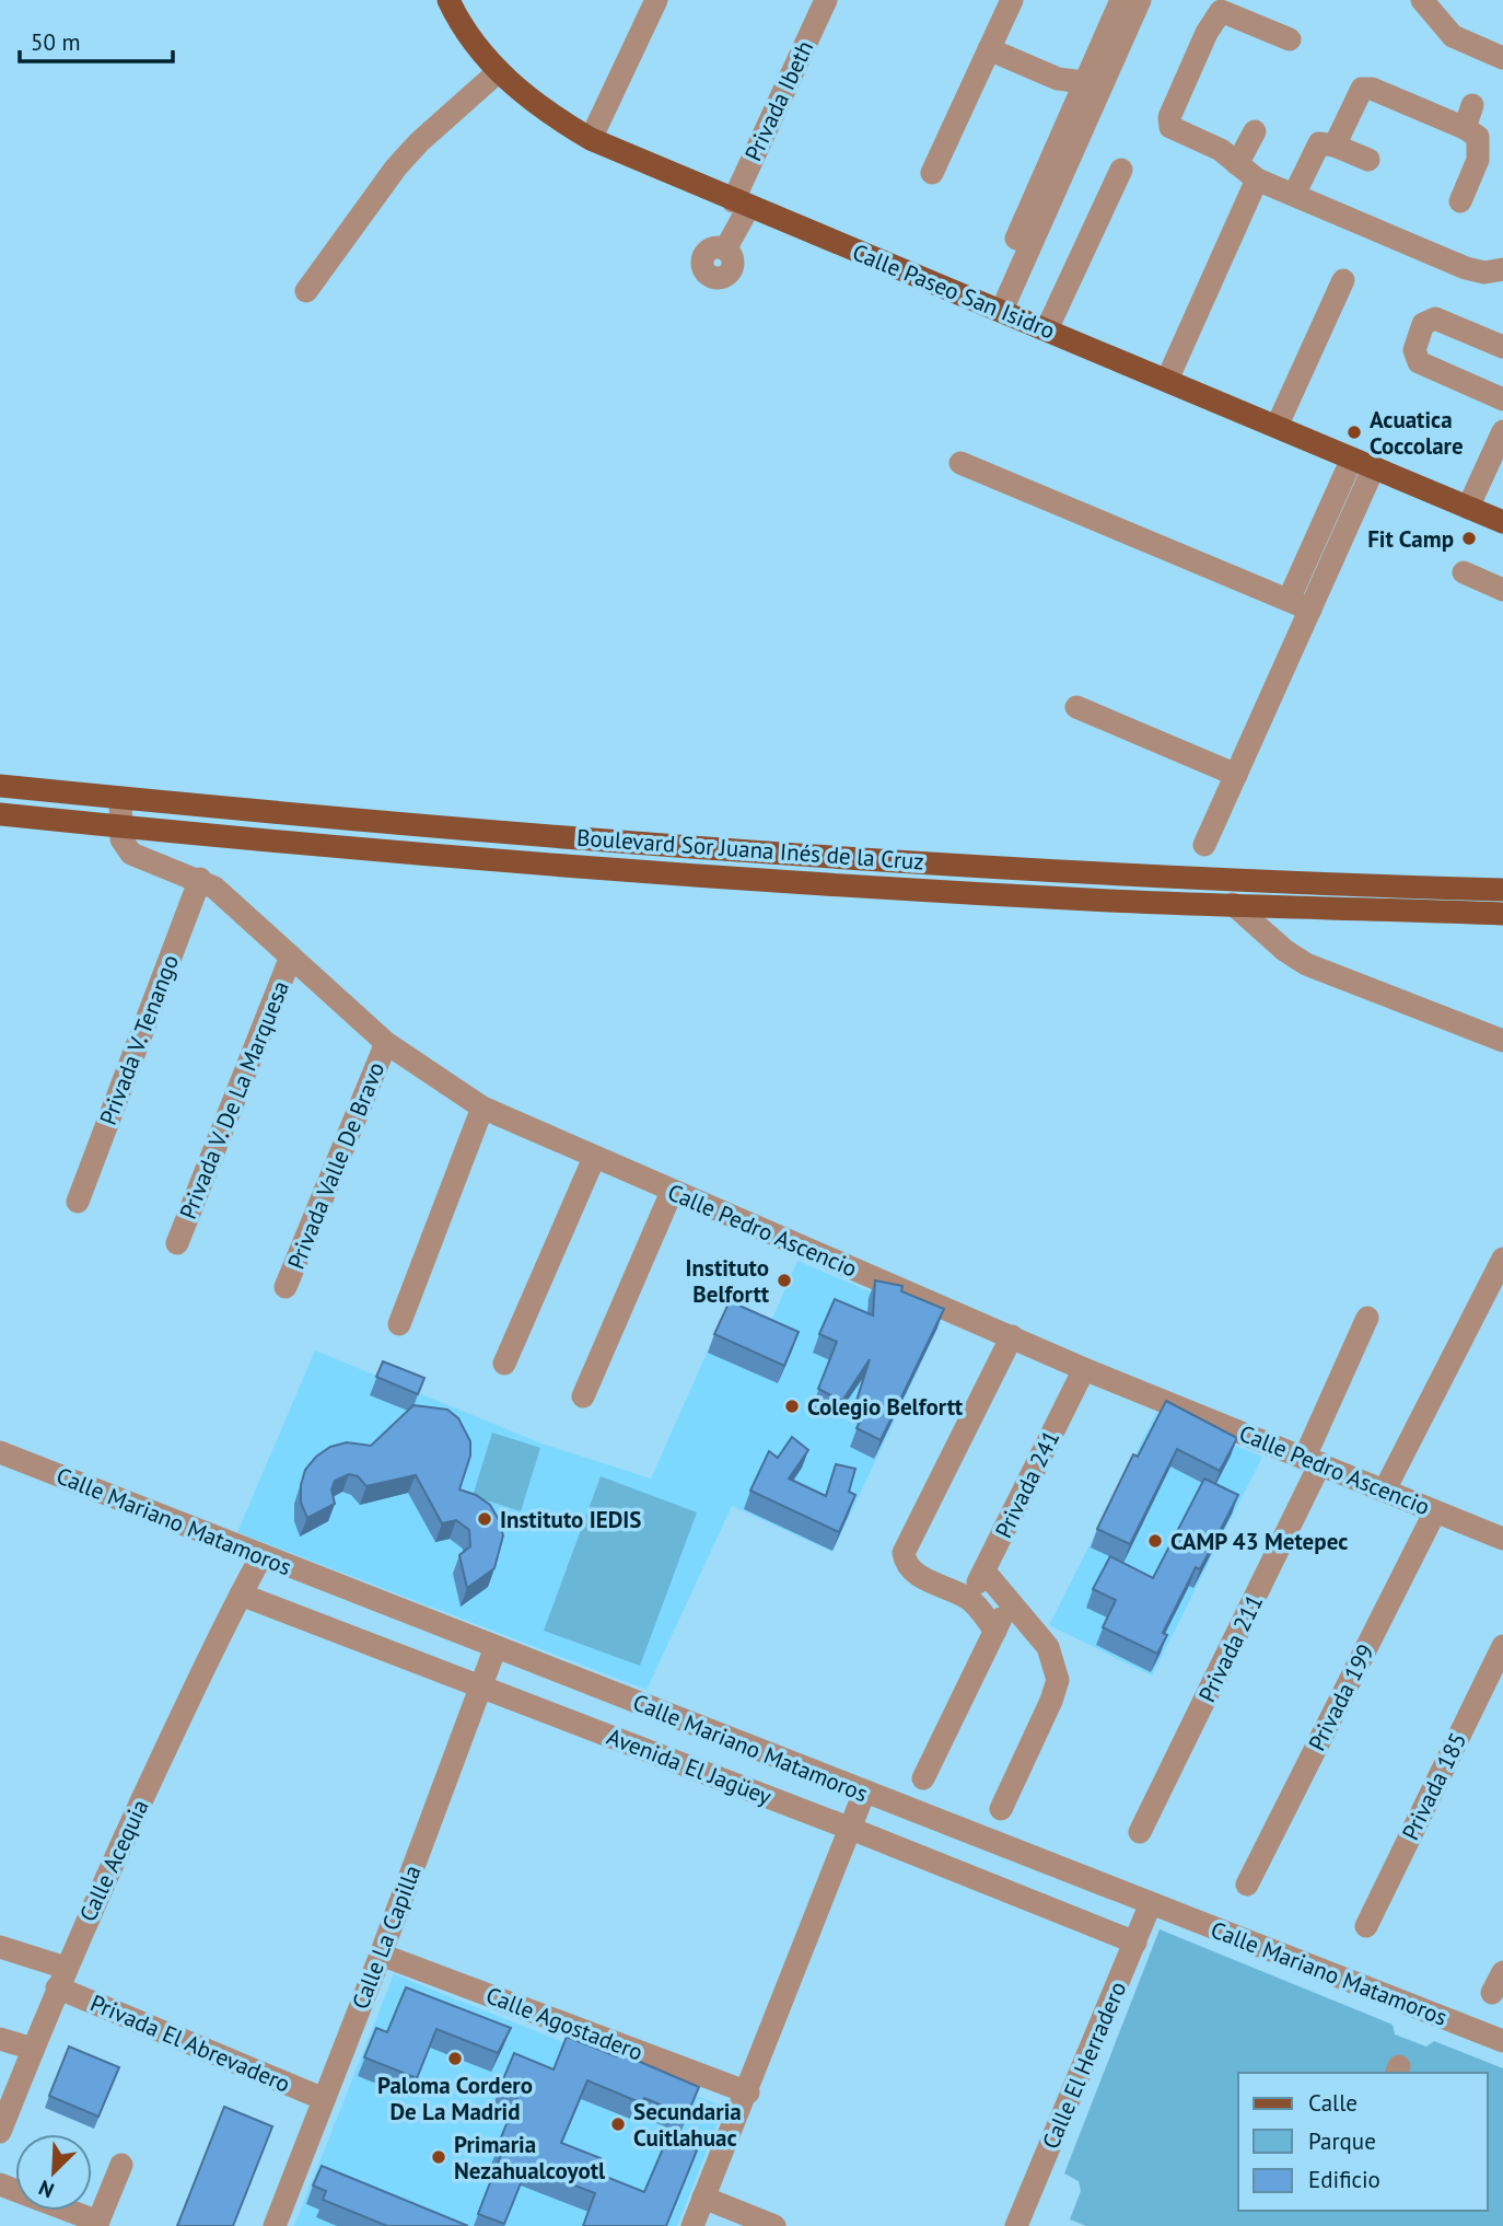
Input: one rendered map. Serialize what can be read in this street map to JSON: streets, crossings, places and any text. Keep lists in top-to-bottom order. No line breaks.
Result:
{"streets":{"main road":["Calle Paseo San Isidro","Boulevard Sor Juana Inés de la Cruz"],"street":["Privada Ibeth","Privada V. Tenango","Privada V. De La Marquesa","Privada Valle De Bravo","Calle Pedro Ascencio","Privada 241","Calle Mariano Matamoros","Privada 211","Privada 199","Avenida El Jagüey","Privada 185","Calle Acequia","Calle La Capilla","Calle Agostadero","Privada El Abrevadero","Calle El Herradero"]},"crossings":[["Privada Ibeth","Calle Paseo San Isidro"],["Boulevard Sor Juana Inés de la Cruz","Calle Pedro Ascencio"],["Privada V. Tenango","Calle Pedro Ascencio"],["Privada V. De La Marquesa","Calle Pedro Ascencio"],["Privada Valle De Bravo","Calle Pedro Ascencio"],["Calle Pedro Ascencio","Privada 241"],["Calle Pedro Ascencio","Privada 211"],["Calle Pedro Ascencio","Privada 199"],["Calle Mariano Matamoros","Calle Acequia"],["Calle Mariano Matamoros","Calle La Capilla"],["Calle Mariano Matamoros","Calle El Herradero"],["Avenida El Jagüey","Calle Acequia"],["Avenida El Jagüey","Calle La Capilla"],["Avenida El Jagüey","Calle El Herradero"],["Calle Acequia","Privada El Abrevadero"],["Calle La Capilla","Calle Agostadero"],["Calle La Capilla","Privada El Abrevadero"]],"places":["Acuatica Coccolare","Fit Camp","Instituto Belfortt","Colegio Belfortt","Instituto IEDIS","CAMP 43 Metepec","Paloma Cordero De La Madrid","Secundaria Cuitlahuac","Primaria Nezahualcoyotl"],"legend":["Calle","Parque","Edificio"],"scale_bar":"50 m","north":"bottom left"}
